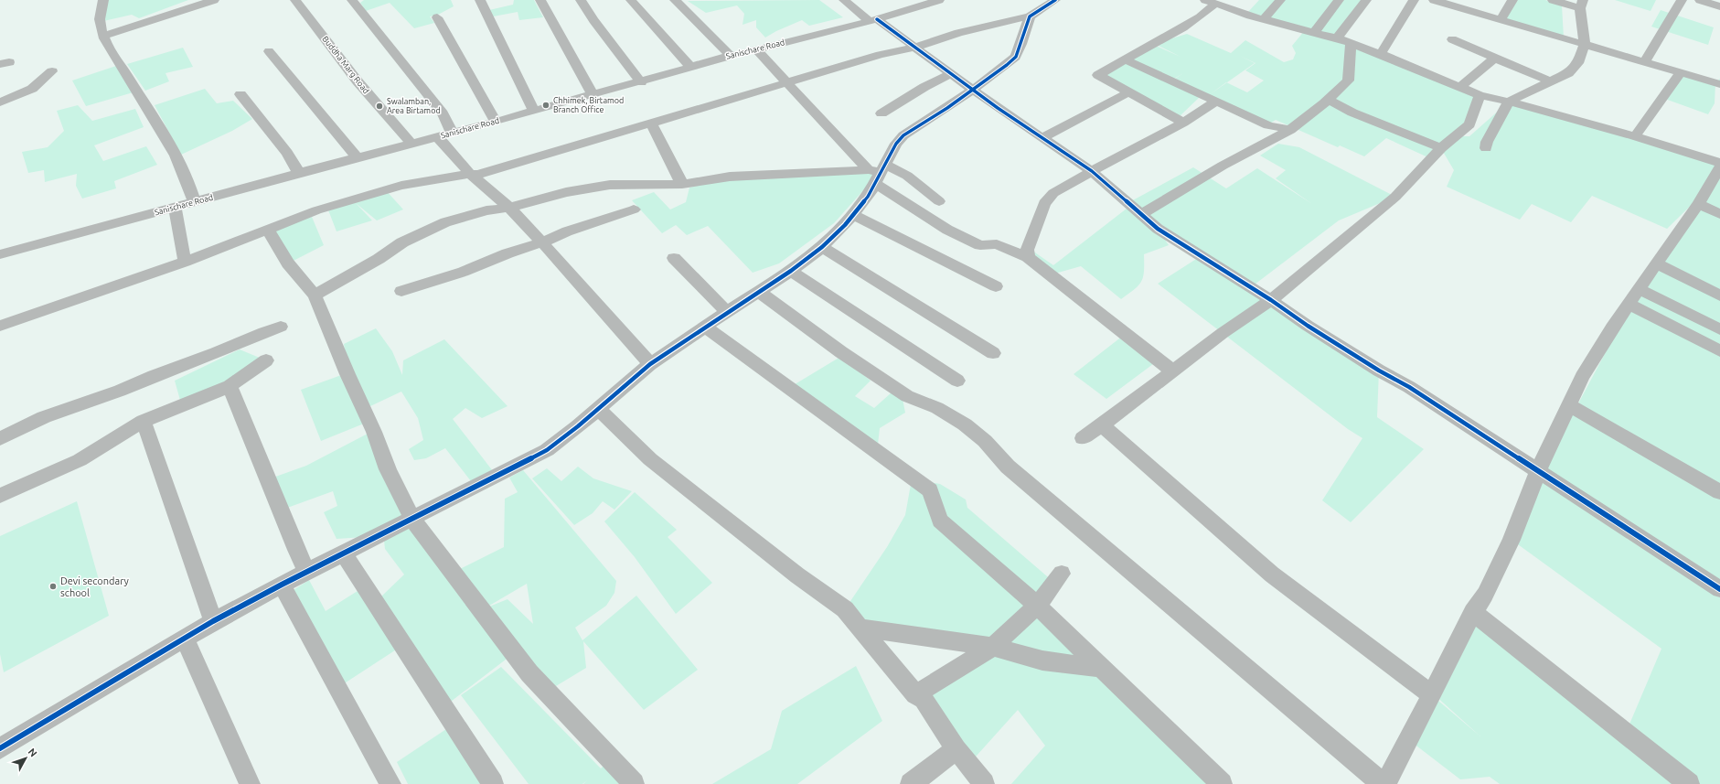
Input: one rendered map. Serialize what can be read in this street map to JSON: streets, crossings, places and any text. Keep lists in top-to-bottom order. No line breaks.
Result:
{"streets":{"street":["Sanischare Road","Buddha Marg Road"]},"crossings":[["Sanischare Road","Buddha Marg Road"]],"places":["Chhimek, Birtamod Branch Office","Swalamban, Area Birtamod","Devi secondary school"],"north":"top right"}
